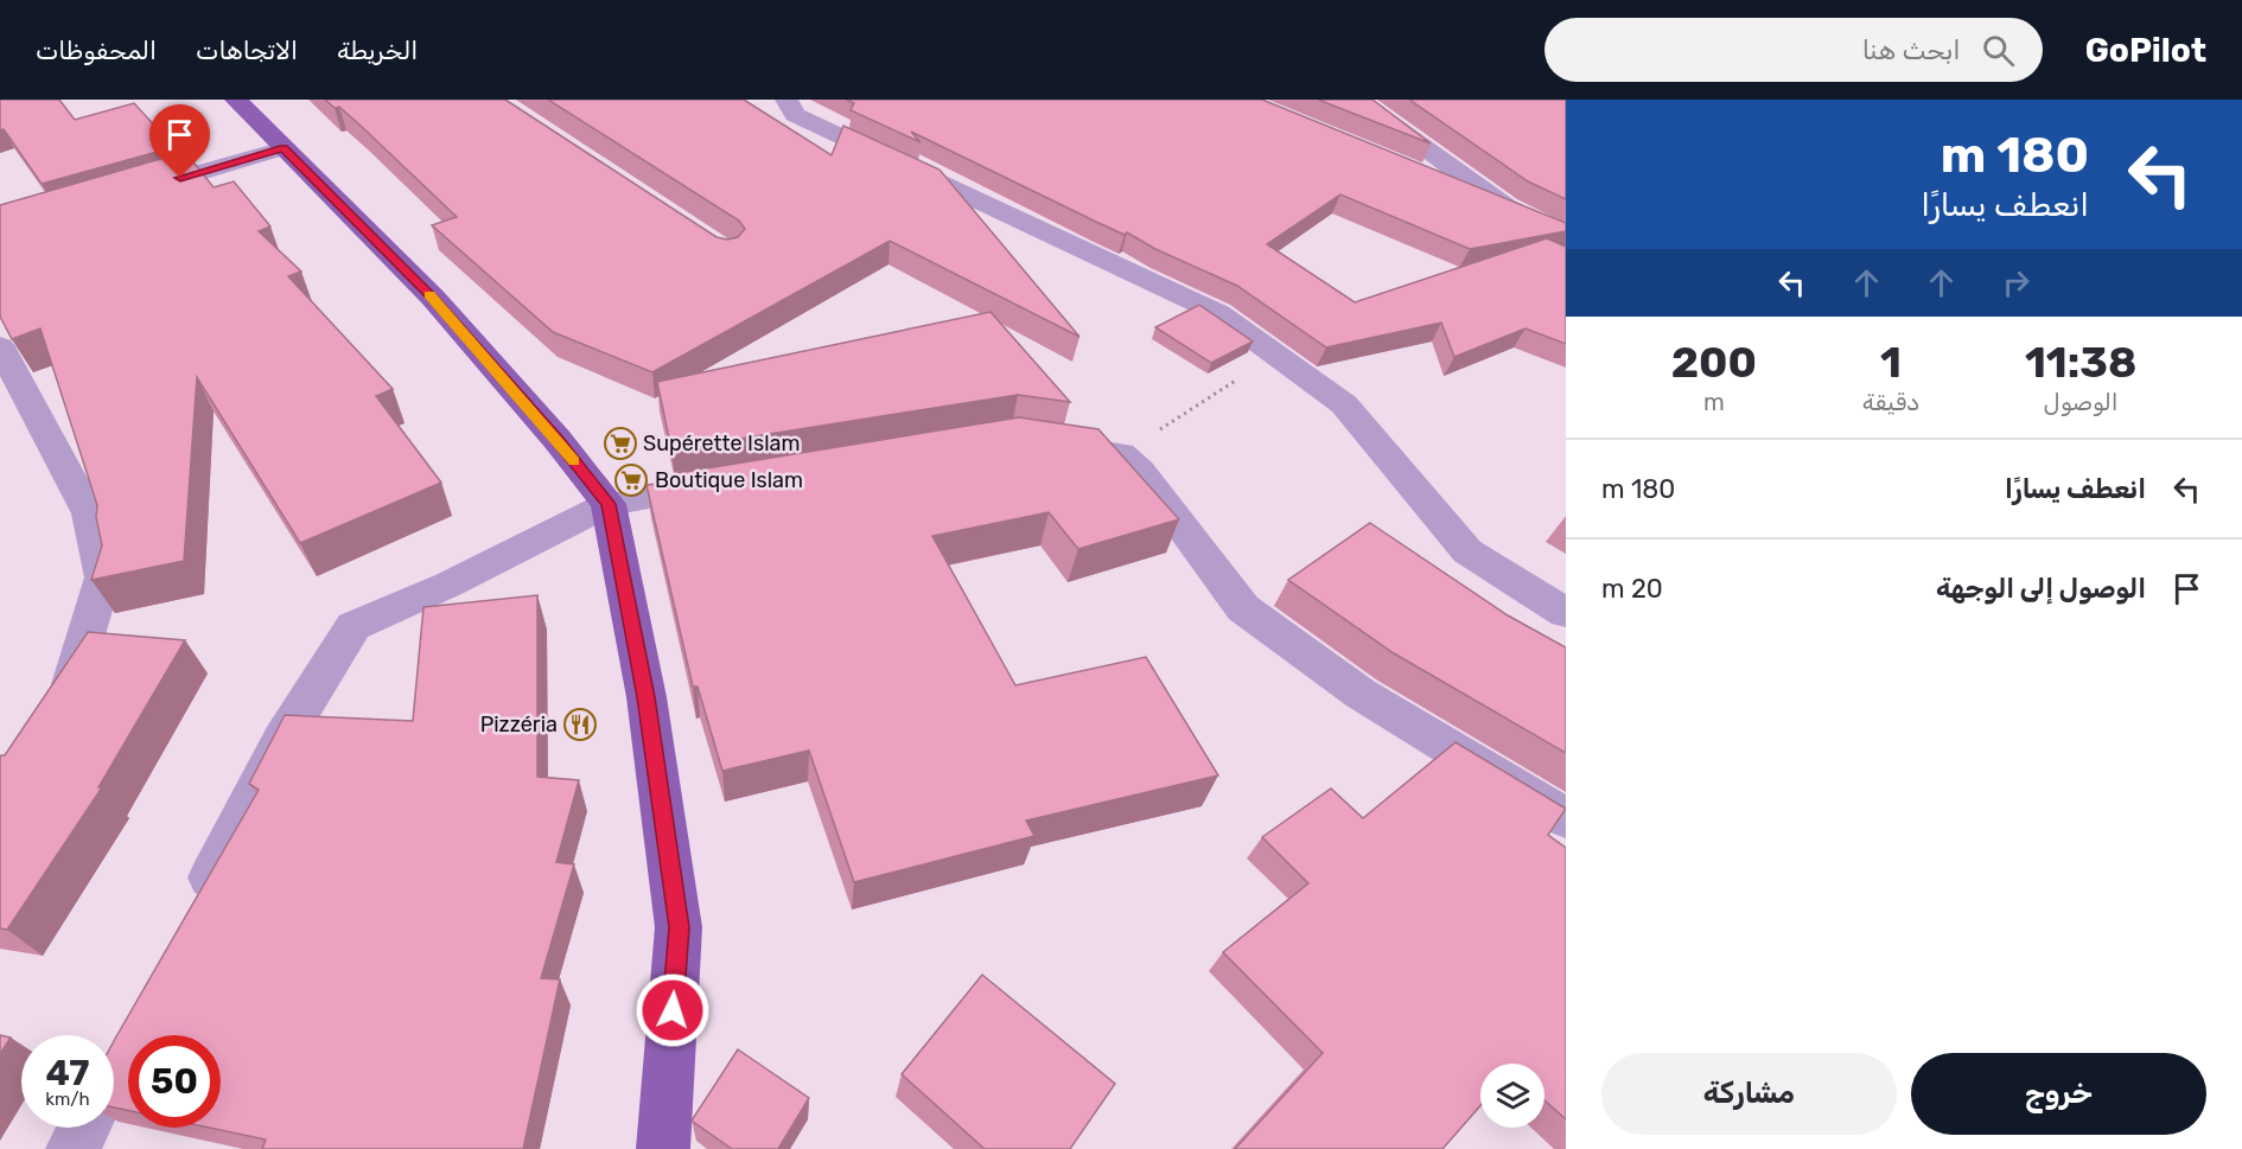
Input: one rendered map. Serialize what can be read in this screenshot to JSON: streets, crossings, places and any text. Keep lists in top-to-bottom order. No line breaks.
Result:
{"places":{"supermarket":["Supérette Islam","Boutique Islam"],"restaurant":["Pizzéria"]},"page":{"header":"GoPilot","search":"ابحث هنا","nav":["الخريطة","الاتجاهات","المحفوظات"],"turn":["180 m","انعطف يسارًا"],"eta":["11:38","الوصول","1","دقيقة","200","m"],"list":[{"name":"انعطف يسارًا","value":"180 m"},{"name":"الوصول إلى الوجهة","value":"20 m"}],"speed":"47 km/h","limit":"50","buttons":["خروج","مشاركة"]}}
